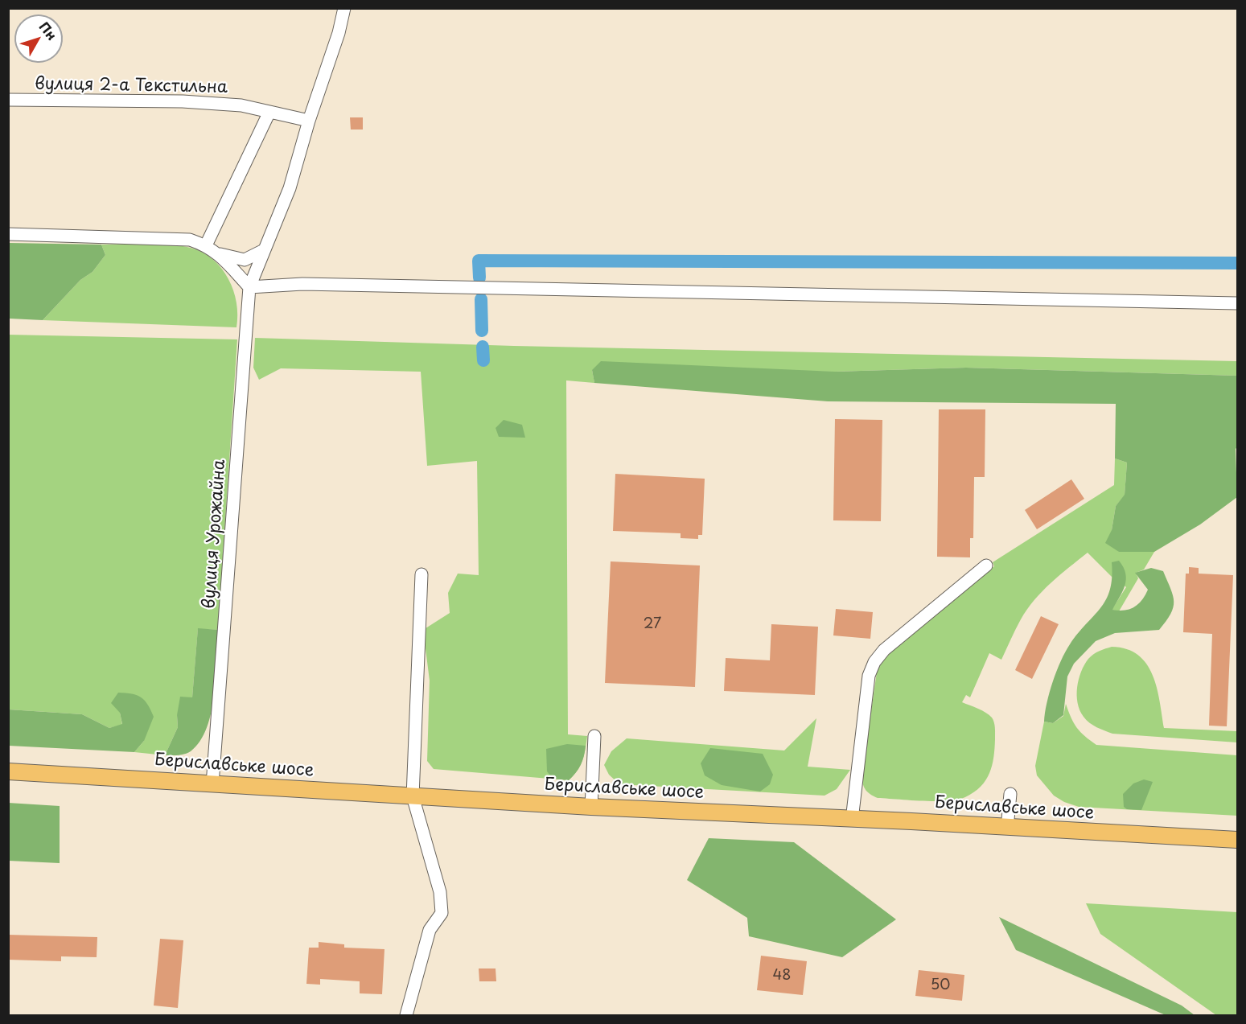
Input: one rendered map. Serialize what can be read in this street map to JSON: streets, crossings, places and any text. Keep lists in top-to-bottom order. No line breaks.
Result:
{"streets":{"main road":["Бериславське шосе"],"street":["вулиця 2-а Текстильна","вулиця Урожайна"]},"crossings":[["вулиця 2-а Текстильна","вулиця Урожайна"],["вулиця Урожайна","Бериславське шосе"]],"house_numbers":["27","48","50"],"north":"top right"}
